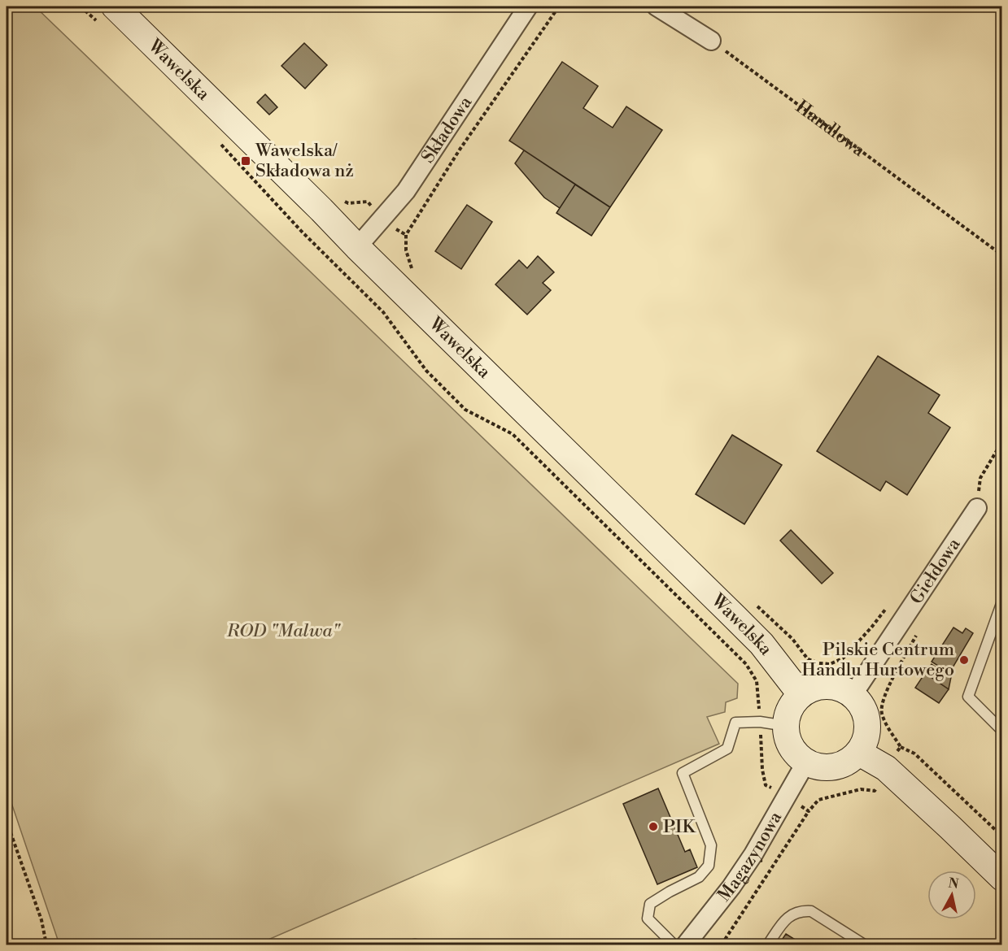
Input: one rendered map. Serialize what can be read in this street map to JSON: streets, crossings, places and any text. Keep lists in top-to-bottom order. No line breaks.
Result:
{"streets":{"street":["Wawelska","Składowa","Giełdowa","Magazynowa"],"path":["Handlowa"]},"crossings":[["Wawelska","Składowa"],["Wawelska","Giełdowa"],["Wawelska","Magazynowa"],["Giełdowa","Magazynowa"]],"parks":["ROD \"Malwa\""],"places":{"transit":["Wawelska/ Składowa nż"],"other":["Pilskie Centrum Handlu Hurtowego","PIK"]},"north":"top"}
